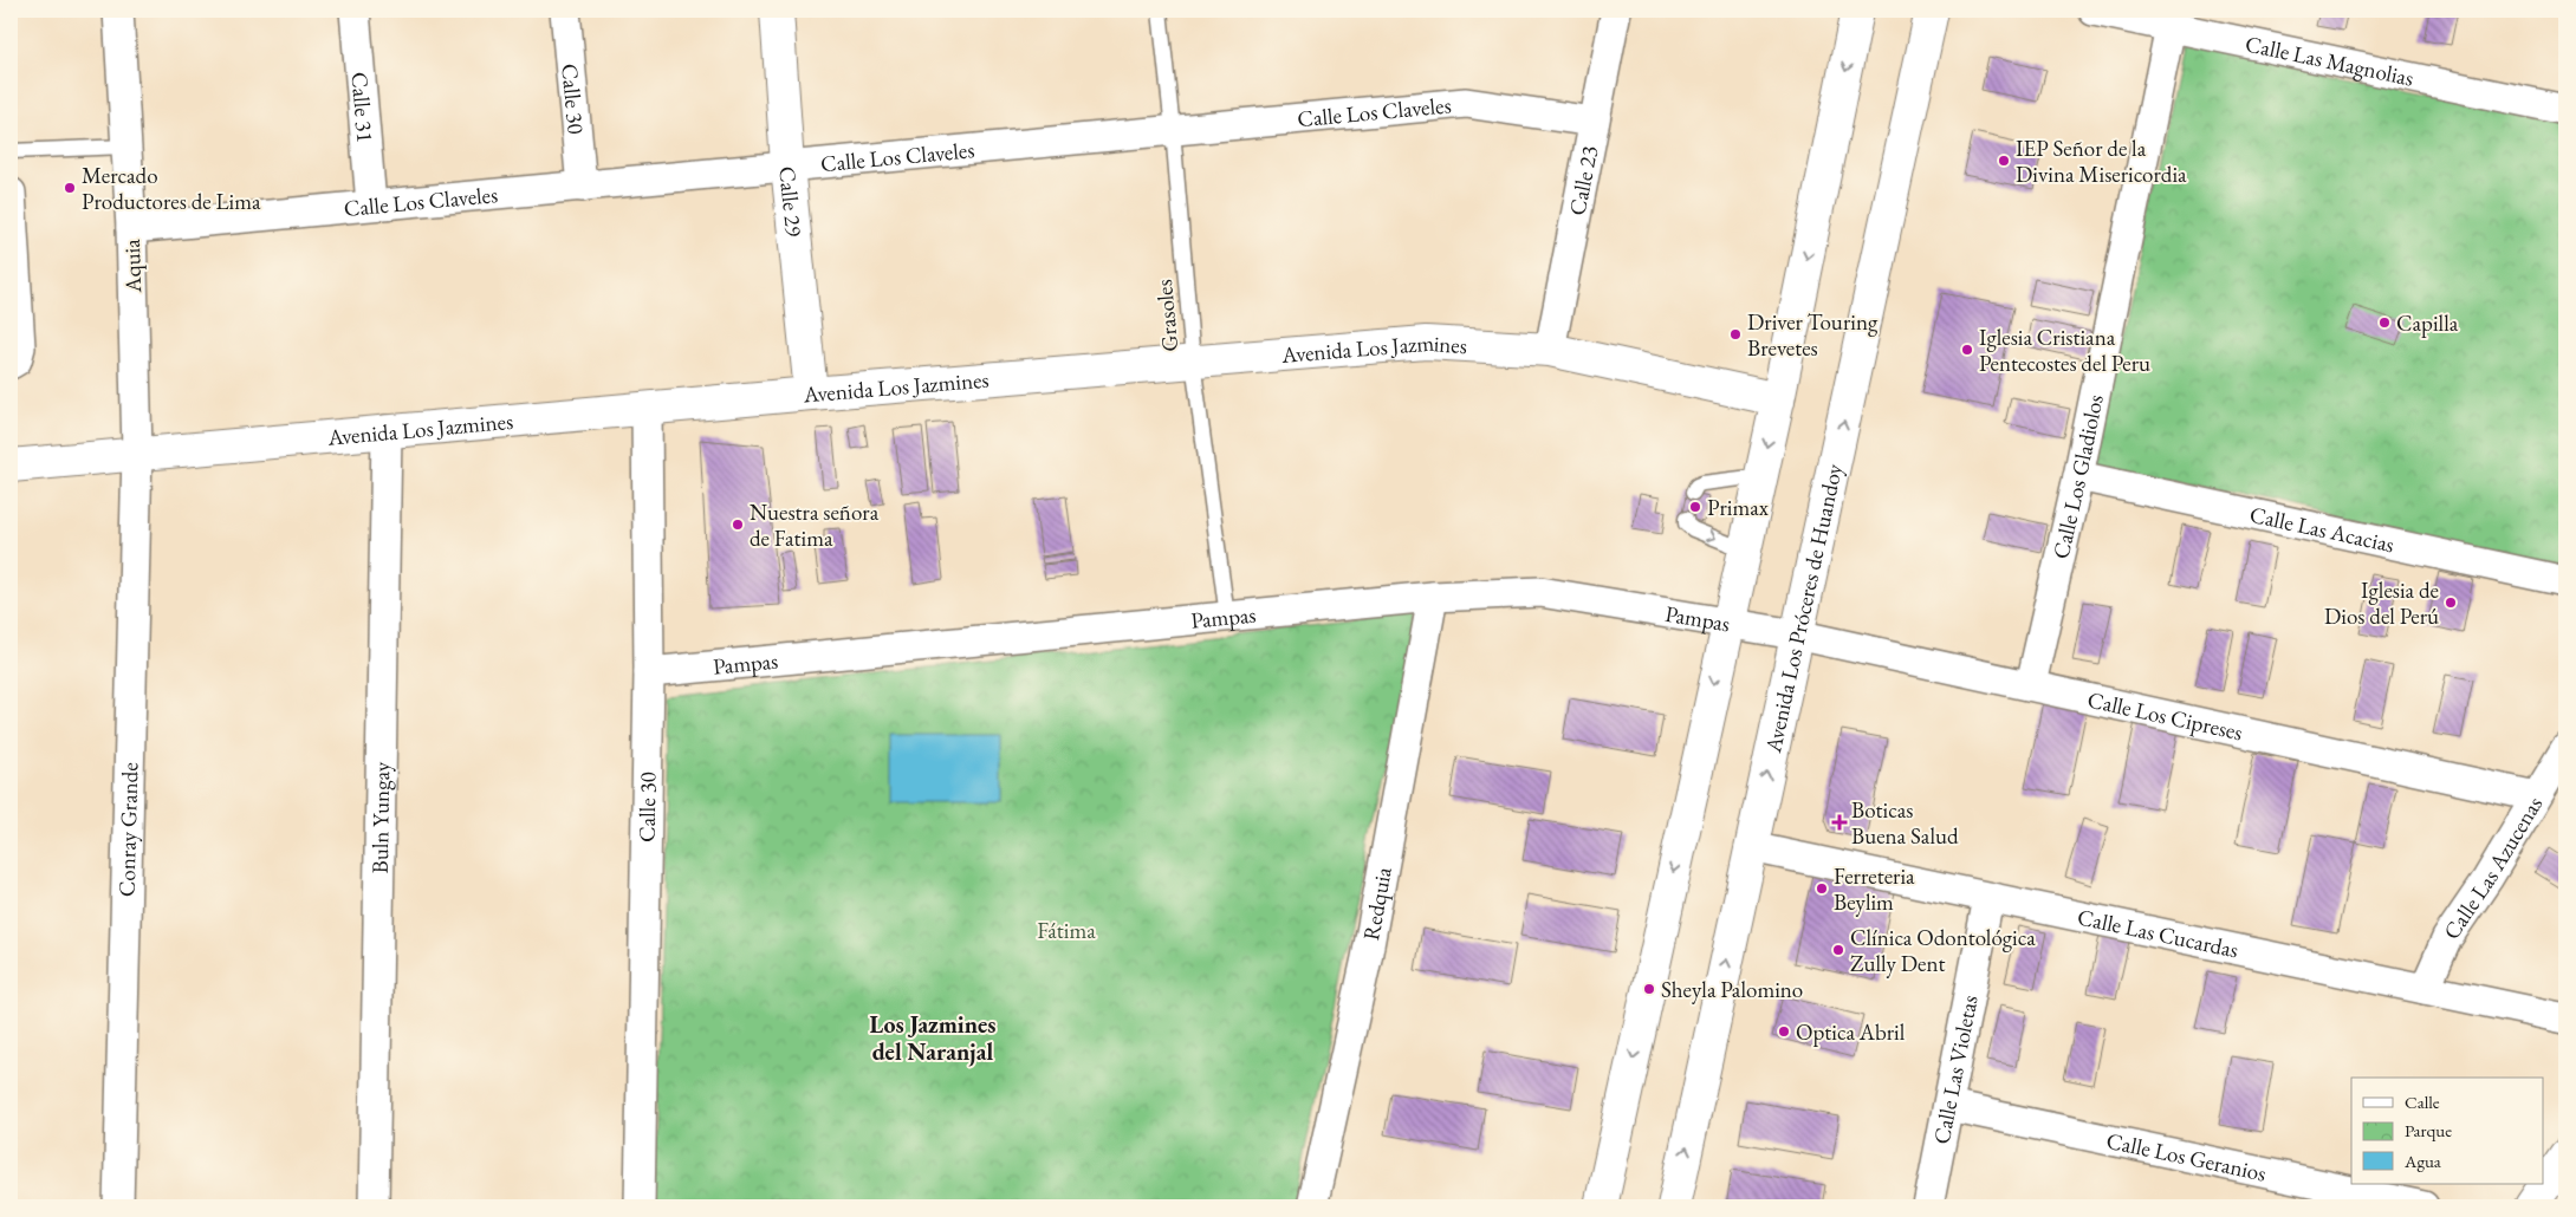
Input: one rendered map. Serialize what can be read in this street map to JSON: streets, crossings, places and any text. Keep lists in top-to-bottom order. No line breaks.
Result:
{"streets":{"main road":["Calle 29","Avenida Los Jazmines","Avenida Los Próceres de Huandoy"],"street":["Calle Las Magnolias","Calle 30","Calle 31","Calle Los Claveles","Calle 23","Aquia","Calle Los Gladiolos","Calle Las Acacias","Pampas","Calle Los Cipreses","Buln Yungay","Conray Grande","Calle Las Azucenas","Redquia","Calle Las Cucardas","Calle Las Violetas","Calle Los Geranios"],"lane":["Grasoles"]},"crossings":[["Calle Las Magnolias","Calle Los Gladiolos"],["Calle 30","Calle Los Claveles"],["Calle 30","Avenida Los Jazmines"],["Calle 30","Pampas"],["Calle 31","Calle Los Claveles"],["Calle Los Claveles","Calle 23"],["Calle Los Claveles","Calle 29"],["Calle Los Claveles","Aquia"],["Calle Los Claveles","Grasoles"],["Calle 23","Avenida Los Jazmines"],["Calle 29","Avenida Los Jazmines"],["Aquia","Avenida Los Jazmines"],["Aquia","Conray Grande"],["Grasoles","Avenida Los Jazmines"],["Grasoles","Pampas"],["Avenida Los Jazmines","Buln Yungay"],["Avenida Los Jazmines","Conray Grande"],["Calle Los Gladiolos","Calle Las Acacias"],["Calle Los Gladiolos","Calle Los Cipreses"],["Avenida Los Próceres de Huandoy","Pampas"],["Avenida Los Próceres de Huandoy","Calle Los Cipreses"],["Avenida Los Próceres de Huandoy","Calle Las Cucardas"],["Pampas","Calle Los Cipreses"],["Pampas","Redquia"],["Calle Los Cipreses","Calle Las Azucenas"],["Calle Las Azucenas","Calle Las Cucardas"],["Calle Las Cucardas","Calle Las Violetas"],["Calle Las Violetas","Calle Los Geranios"]],"districts":["Los Jazmines del Naranjal"],"parks":["Fátima"],"places":{"other":["IEP Señor de la Divina Misericordia","Mercado Productores de Lima","Capilla","Driver Touring Brevetes","Iglesia Cristiana Pentecostes del Peru","Primax","Nuestra señora de Fatima","Iglesia de Dios del Perú","Ferreteria Beylim","Clínica Odontológica Zully Dent","Sheyla Palomino","Optica Abril"],"health":["Boticas Buena Salud"]},"legend":["Calle","Parque","Agua"]}
